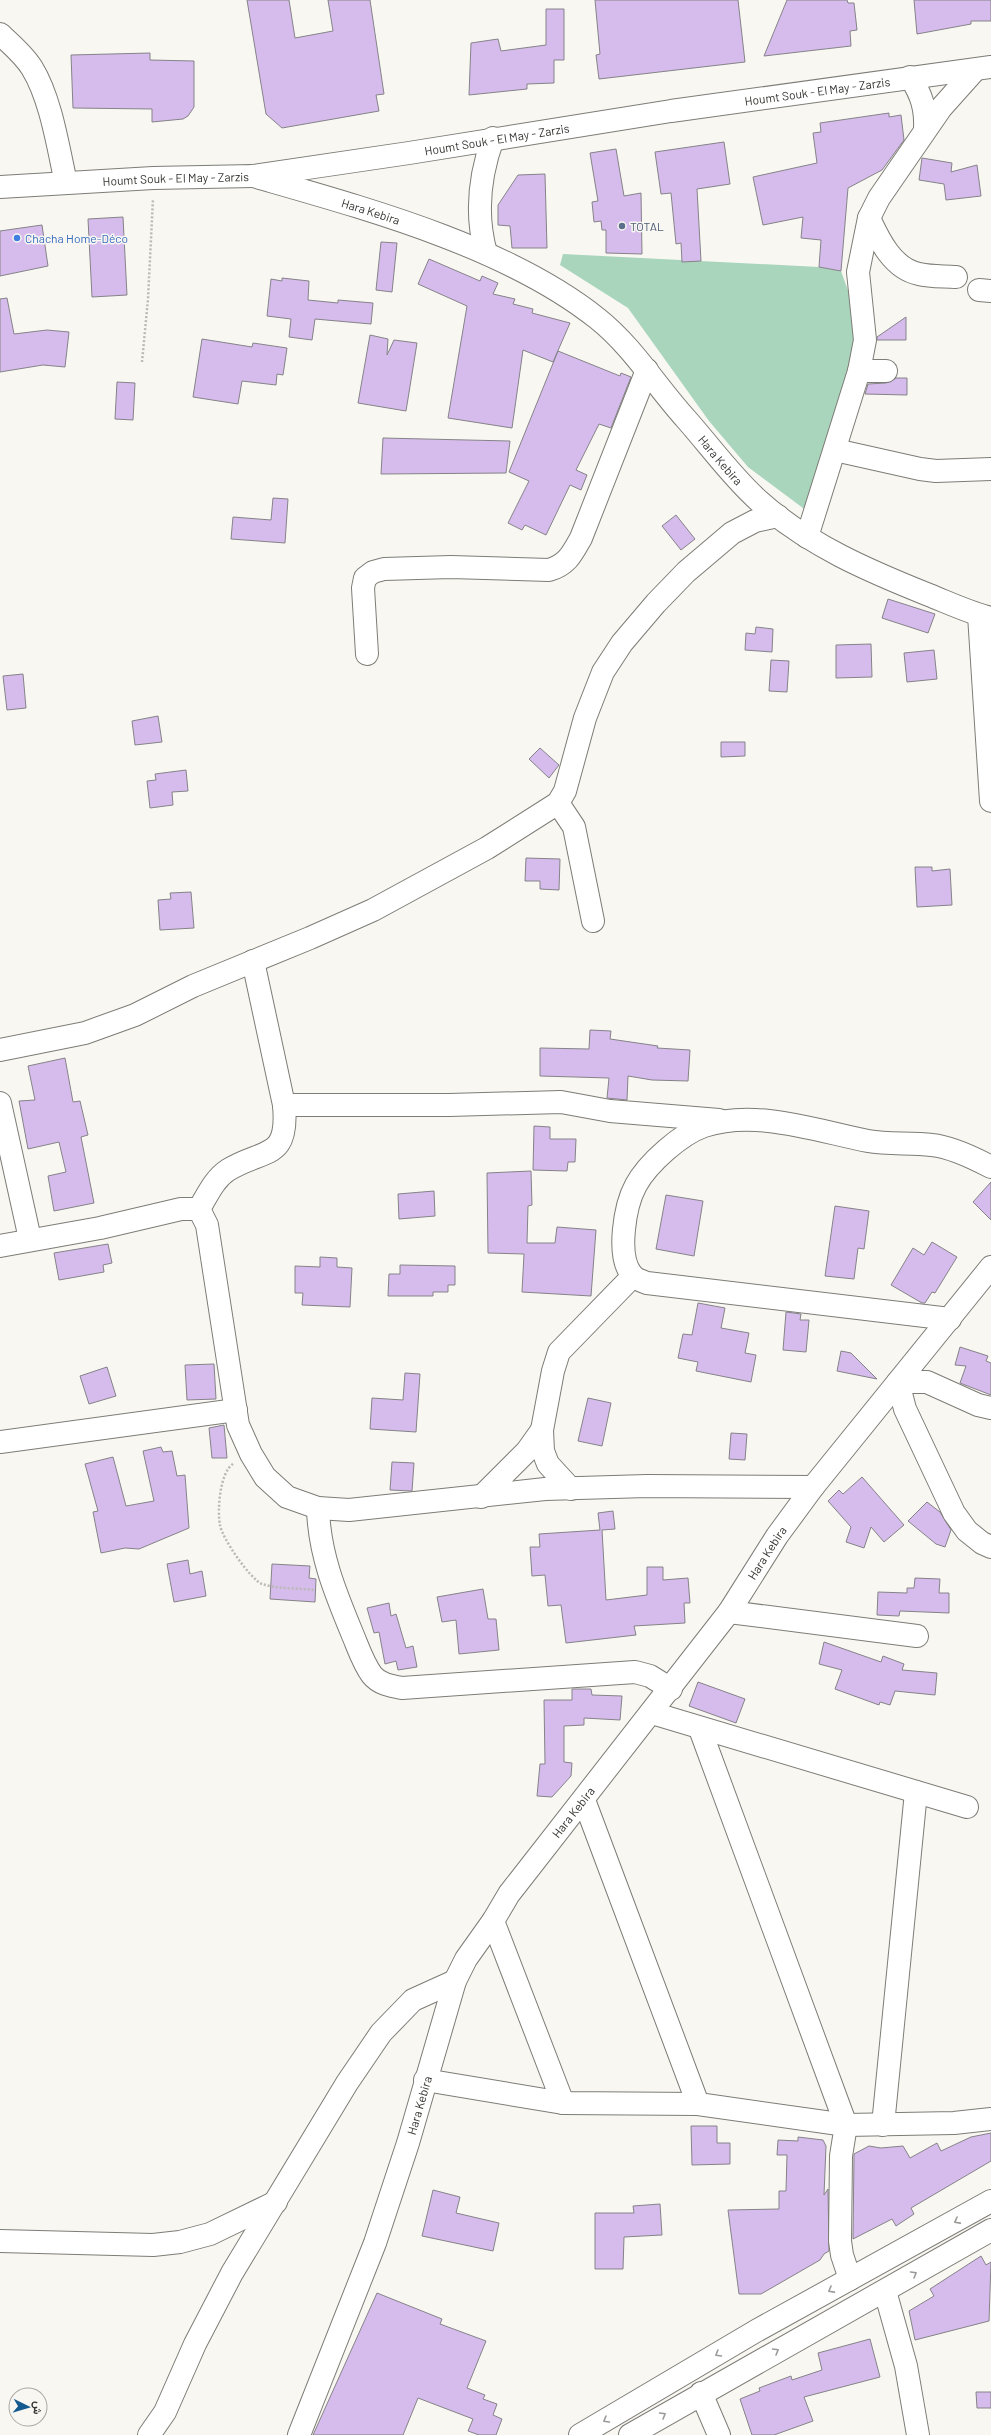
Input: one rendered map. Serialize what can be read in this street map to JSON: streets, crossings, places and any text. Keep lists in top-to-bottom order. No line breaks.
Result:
{"streets":{"street":["Houmt Souk - El May - Zarzis","Hara Kebira"]},"crossings":[["Houmt Souk - El May - Zarzis","Hara Kebira"]],"places":["TOTAL","Chacha Home-Déco"],"north":"right"}
